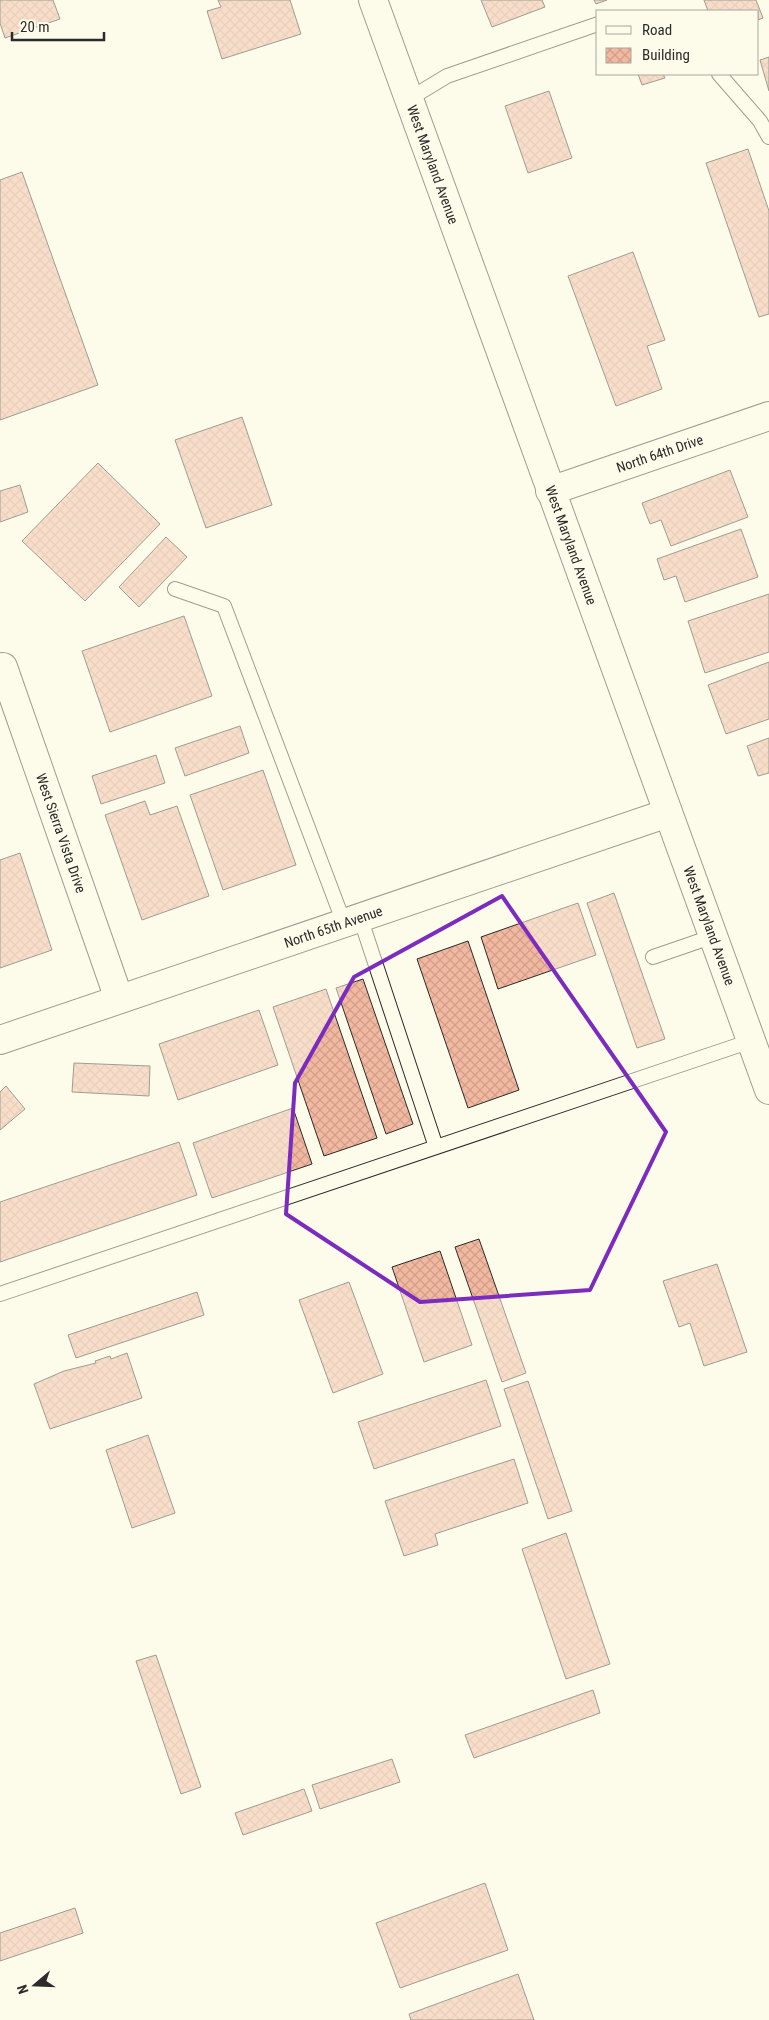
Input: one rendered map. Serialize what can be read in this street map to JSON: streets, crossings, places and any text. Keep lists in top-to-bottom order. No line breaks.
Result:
{"streets":{"street":["West Maryland Avenue","North 64th Drive","West Sierra Vista Drive","North 65th Avenue"]},"crossings":[["West Maryland Avenue","North 64th Drive"],["West Maryland Avenue","North 65th Avenue"],["West Sierra Vista Drive","North 65th Avenue"]],"legend":["Road","Building"],"scale_bar":"20 m","north":"left"}
